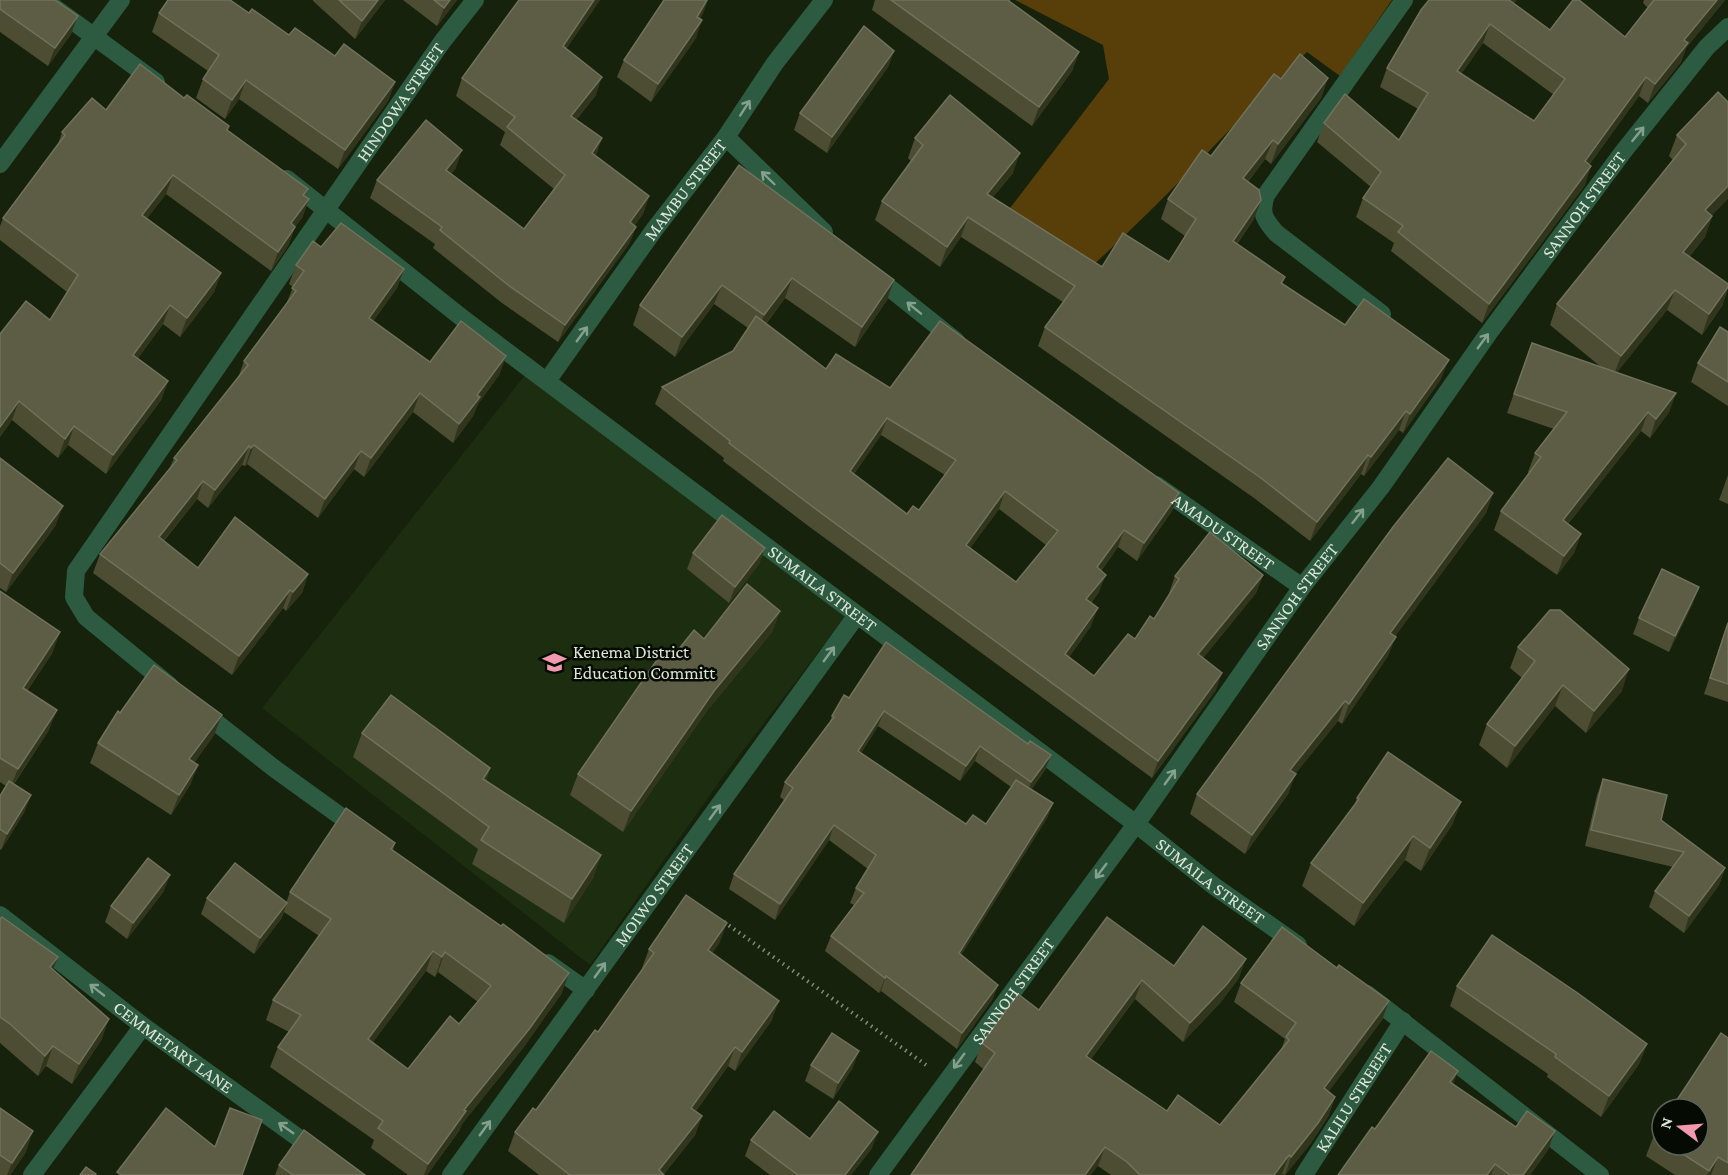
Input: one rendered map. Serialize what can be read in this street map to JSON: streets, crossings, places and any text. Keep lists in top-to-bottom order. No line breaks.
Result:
{"streets":{"street":["HINDOWA STREET","MAMBU STREET","SANNOH STREET","AMADU STREET","SUMAILA STREET","MOIWO STREET","CEMMETARY LANE","KALILU STREEET"]},"crossings":[["HINDOWA STREET","SUMAILA STREET"],["MAMBU STREET","SUMAILA STREET"],["SANNOH STREET","AMADU STREET"],["SANNOH STREET","SUMAILA STREET"],["SUMAILA STREET","MOIWO STREET"]],"one_way":["MAMBU STREET","MOIWO STREET","CEMMETARY LANE"],"places":{"school or university":["Kenema District Education Committ"]},"north":"left"}
